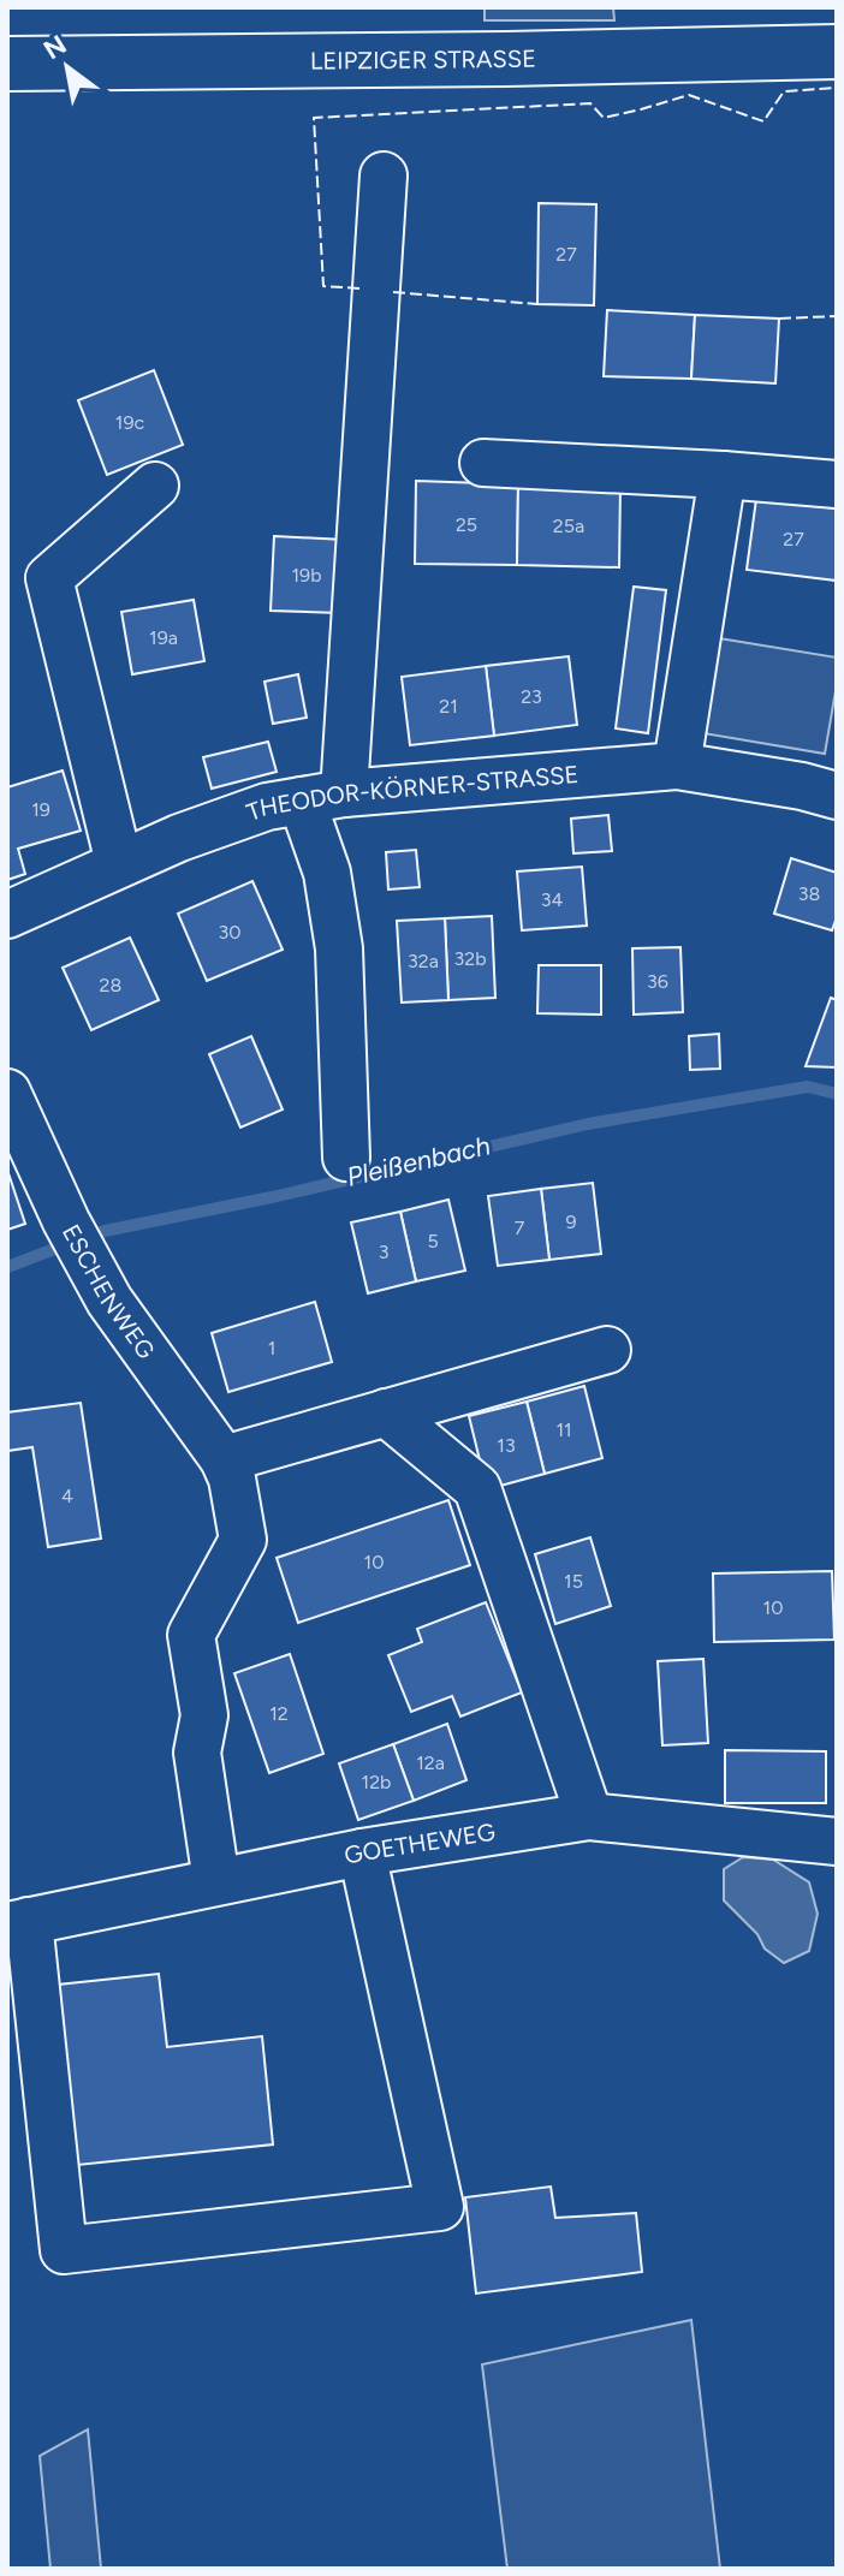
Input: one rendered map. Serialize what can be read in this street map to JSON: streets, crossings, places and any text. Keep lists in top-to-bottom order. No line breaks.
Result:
{"streets":{"main road":["LEIPZIGER STRASSE"],"street":["THEODOR-KÖRNER-STRASSE","ESCHENWEG","GOETHEWEG"]},"water":["Pleißenbach"],"house_numbers":["27","19c","25","25a","27","19b","19a","23","21","19","38","34","30","32b","32a","36","28","9","7","5","3","1","11","13","4","10","15","10","12","12a","12b"],"north":"top left"}
